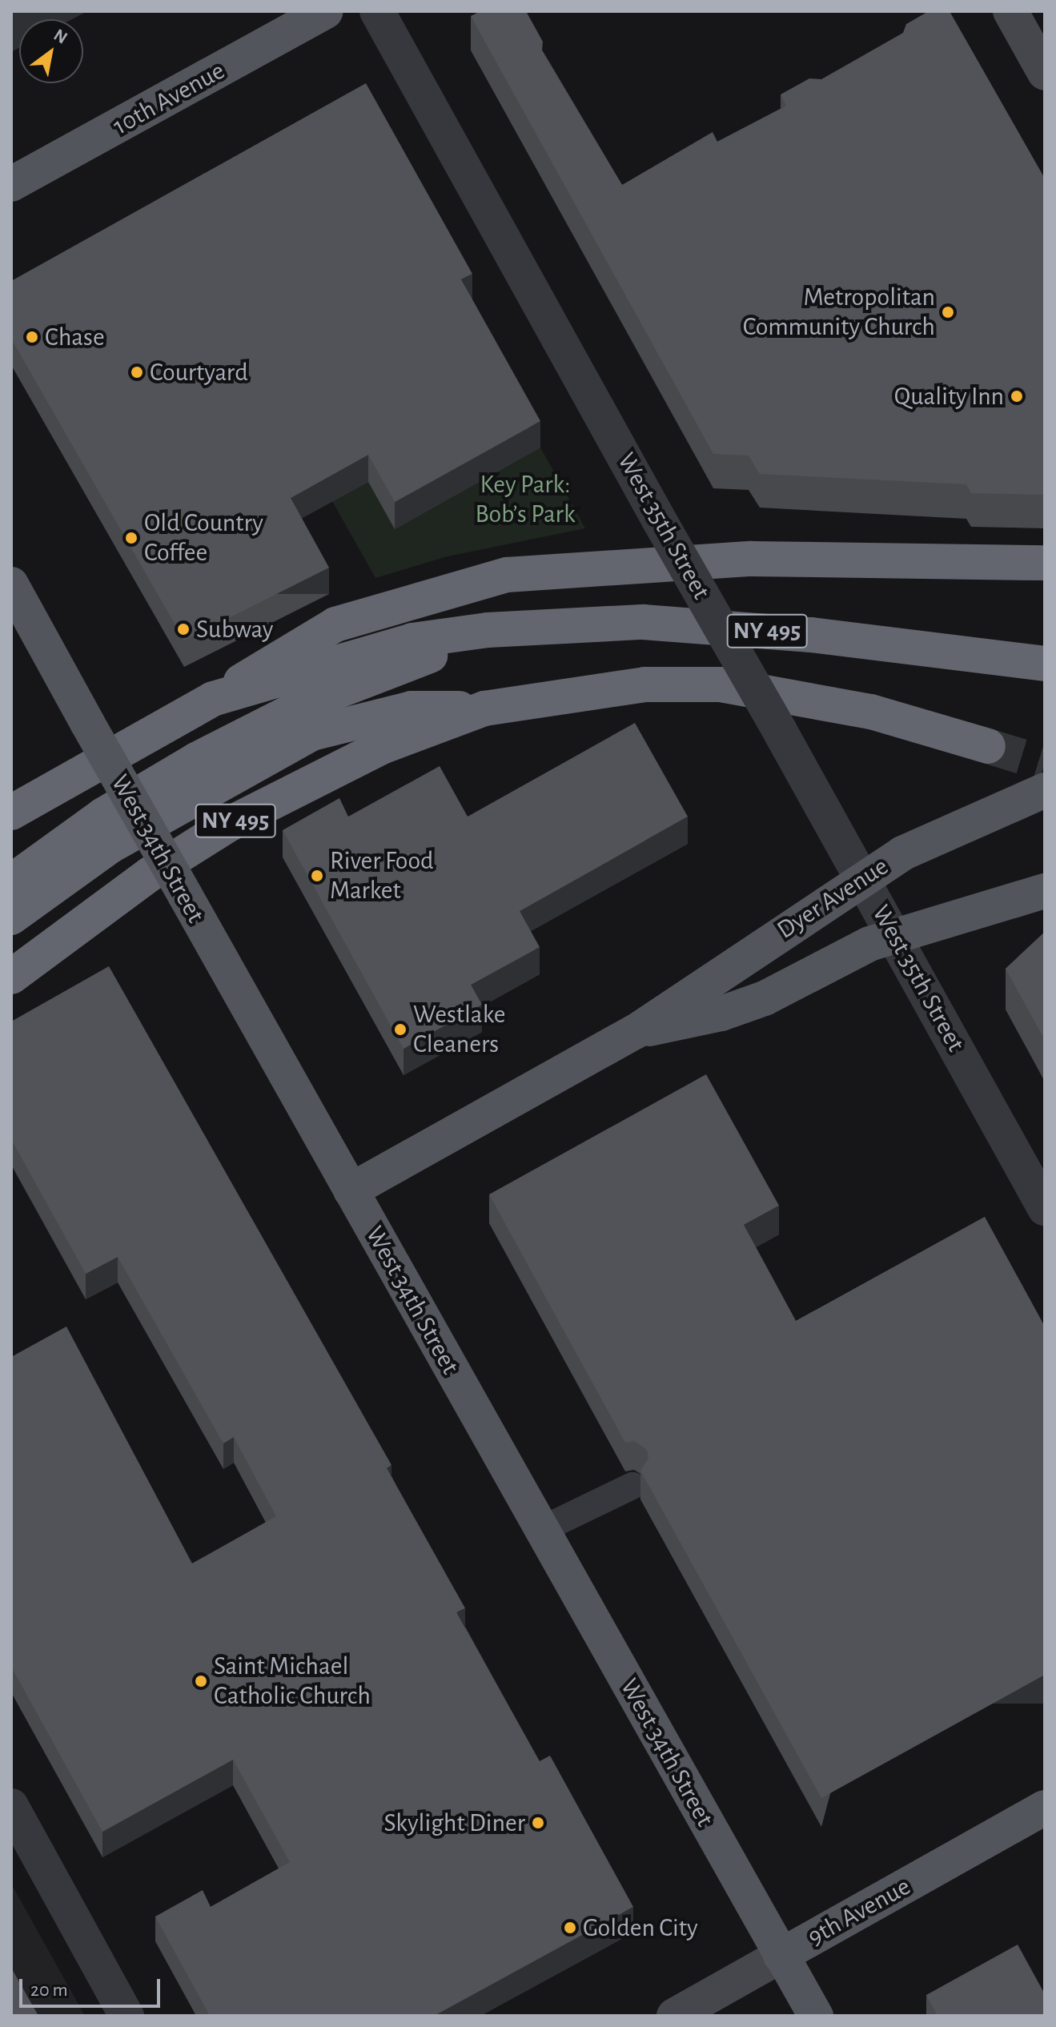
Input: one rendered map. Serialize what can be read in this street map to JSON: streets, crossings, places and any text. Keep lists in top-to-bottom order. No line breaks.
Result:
{"streets":{"highway":["NY 495"],"main road":["10th Avenue","West 34th Street","Dyer Avenue","9th Avenue"],"street":["West 35th Street"]},"crossings":[["West 35th Street","Dyer Avenue"],["West 34th Street","Dyer Avenue"],["West 34th Street","9th Avenue"]],"parks":["Key Park: Bob’s Park"],"places":["Metropolitan Community Church","Chase","Courtyard","Quality Inn","Old Country Coffee","Subway","River Food Market","Westlake Cleaners","Saint Michael Catholic Church","Skylight Diner","Golden City"],"scale_bar":"20 m","north":"top right"}
